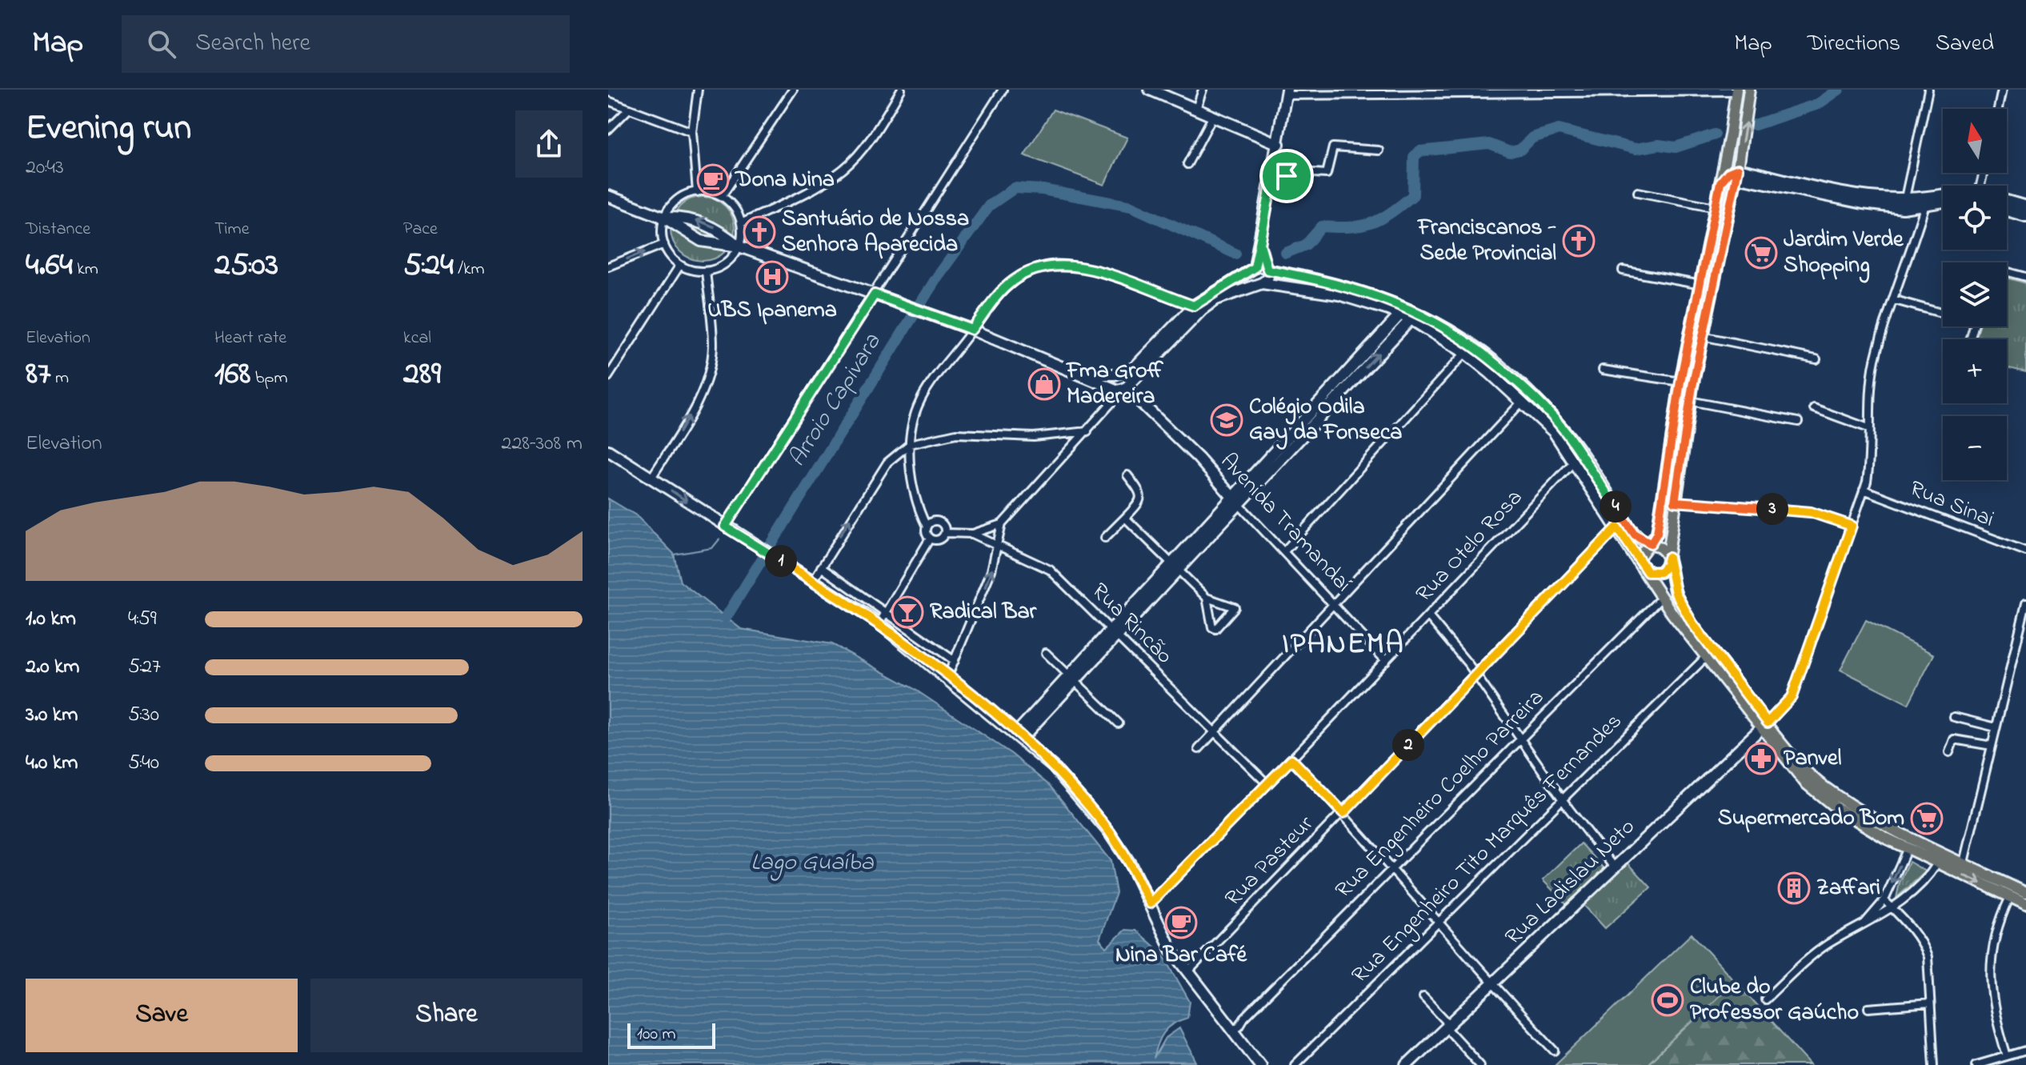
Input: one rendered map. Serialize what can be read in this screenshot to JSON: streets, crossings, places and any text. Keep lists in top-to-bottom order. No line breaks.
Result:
{"streets":{"street":["Rua Sinai","Avenida Tramandaí","Rua Otelo Rosa","Rua Rincão","Rua Engenheiro Coelho Parreira","Rua Engenheiro Tito Marquês Fernandes","Rua Pasteur","Rua Ladislau Neto"]},"crossings":[["Avenida Tramandaí","Rua Otelo Rosa"],["Rua Otelo Rosa","Rua Rincão"]],"districts":["IPANEMA"],"water":["Arroio Capivara","Lago Guaíba"],"places":{"cafe":["Dona Nina","Nina Bar Café"],"church":["Santuário de Nossa Senhora Aparecida","Franciscanos - Sede Provincial"],"supermarket":["Jardim Verde Shopping","Supermercado Bom"],"hospital":["UBS Ipanema"],"shop":["Fma Groff Madereira"],"school or university":["Colégio Odila Gay da Fonseca"],"bar":["Radical Bar"],"pharmacy":["Panvel"],"building":["Zaffari"],"sports":["Clube do Professor Gaúcho"]},"scale_bar":"100 m","north":"top","page":{"header":"Map","search":"Search here","nav":["Map","Directions","Saved"],"heading":["Evening run","20:43"],"map_buttons":["+","−"],"stats":[["Distance","4.64 km"],["Time","25:03"],["Pace","5:24 /km"],["Elevation","87 m"],["Heart rate","168 bpm"],["kcal","289"]],"chart":["Elevation","228–308 m"],"pins":["4","3","1","2"],"list":[{"name":"1.0 km","note":"4:59"},{"name":"2.0 km","note":"5:27"},{"name":"3.0 km","note":"5:30"},{"name":"4.0 km","note":"5:40"}],"buttons":["Save","Share"],"scale":"100 m"}}
